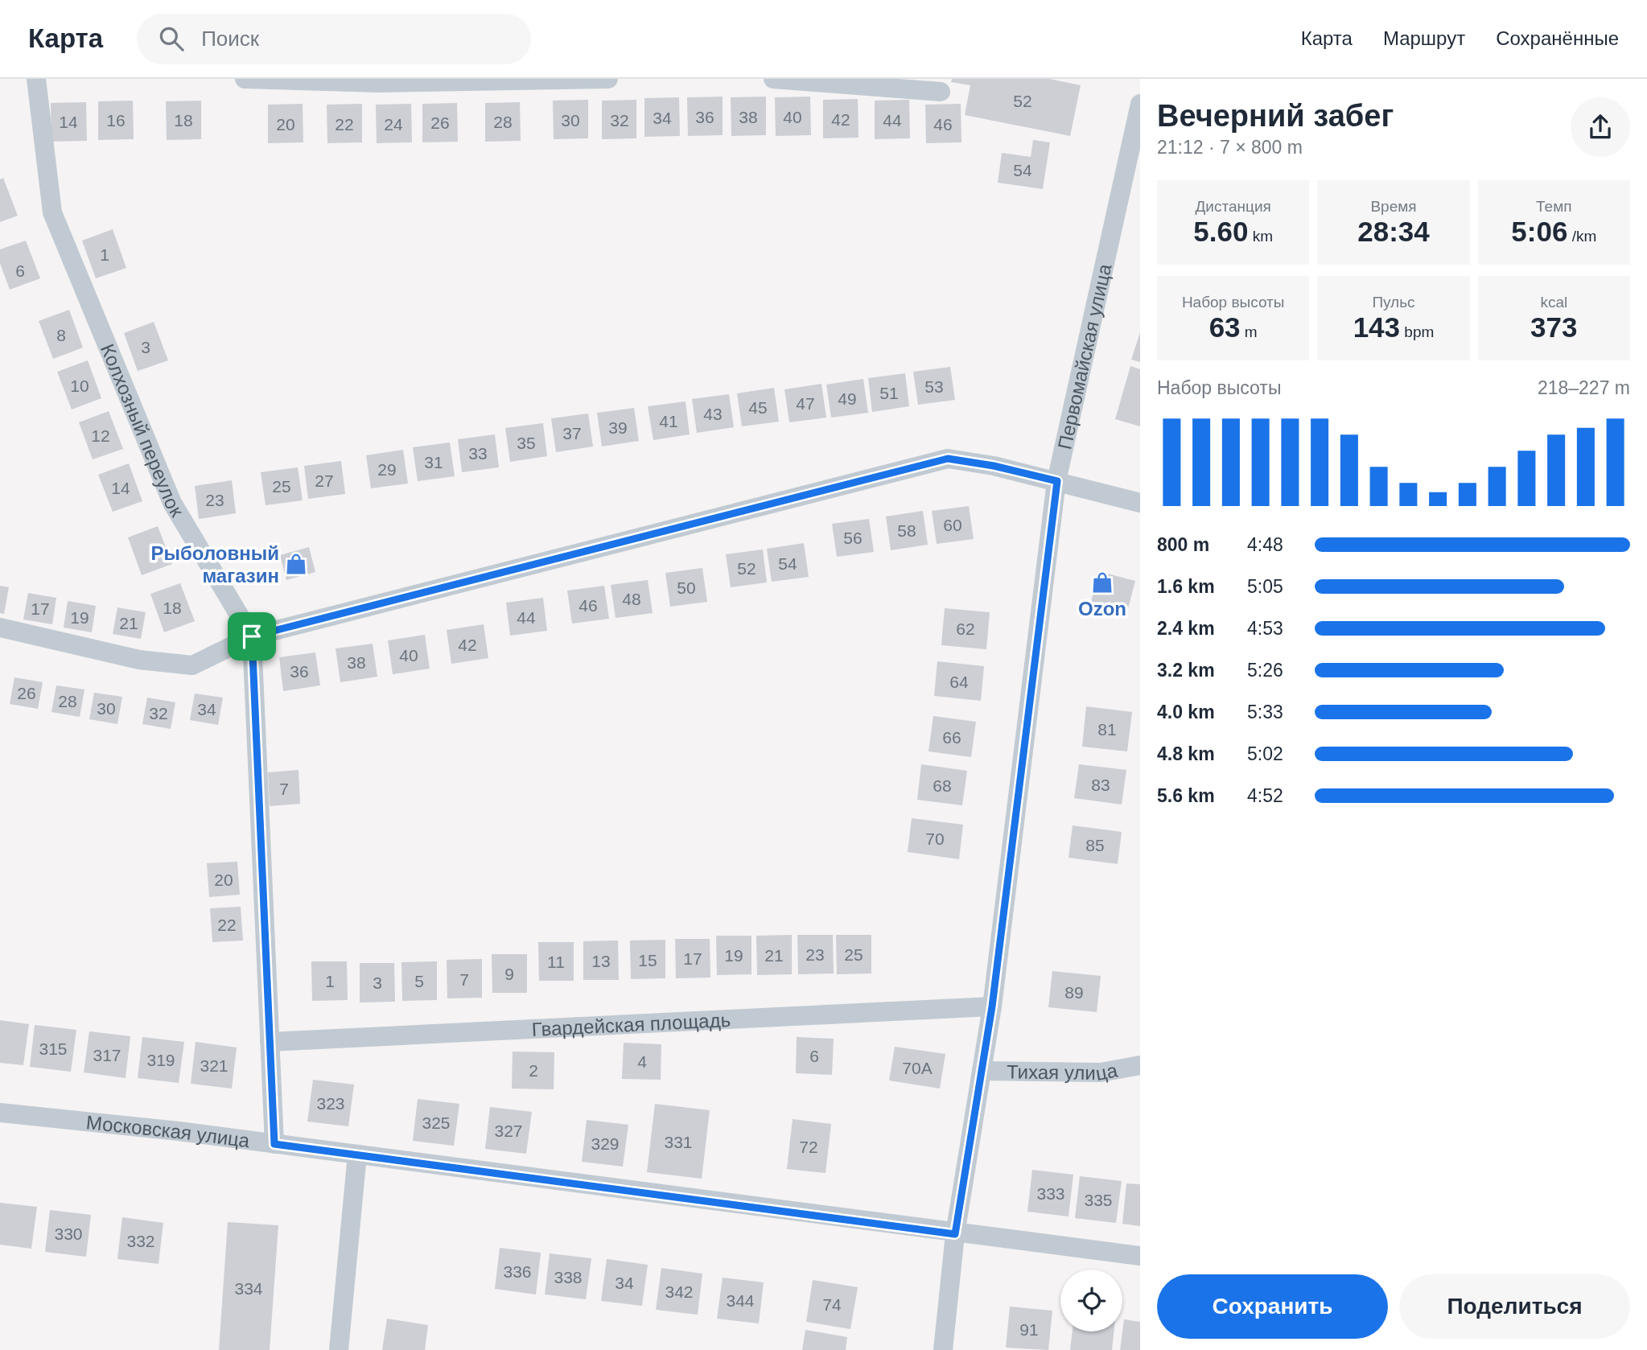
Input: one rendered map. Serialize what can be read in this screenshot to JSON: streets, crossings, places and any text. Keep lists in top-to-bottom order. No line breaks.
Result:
{"streets":{"street":["Первомайская улица","Колхозный переулок","Гвардейская площадь","Тихая улица","Московская улица"]},"crossings":[["Первомайская улица","Гвардейская площадь"],["Первомайская улица","Тихая улица"],["Первомайская улица","Московская улица"],["Колхозный переулок","Гвардейская площадь"],["Колхозный переулок","Московская улица"]],"places":{"shop":["Рыболовный магазин","Ozon"]},"house_numbers":["52","36","38","40","34","42","16","18","30","32","44","14","28","26","20","22","24","46","54","1","6","8","3","10","53","51","49","47","45","43","41","39","37","12","35","33","31","29","27","25","14","23","60","58","56","54","52","50","48","46","18","17","19","44","21","62","42","40","38","36","64","26","28","30","34","32","81","66","83","68","7","70","85","20","22","23","25","19","21","17","15","13","11","9","7","1","5","3","89","315","317","6","319","4","321","70А","2","323","325","327","331","329","72","333","335","330","332","336","338","34","334","342","344","74","91"],"page":{"header":"Карта","search":"Поиск","nav":["Карта","Маршрут","Сохранённые"],"heading":["Вечерний забег","21:12 · 7 × 800 m"],"stats":[["Дистанция","5.60 km"],["Время","28:34"],["Темп","5:06 /km"],["Набор высоты","63 m"],["Пульс","143 bpm"],["kcal","373"]],"chart":["Набор высоты","218–227 m"],"list":[{"name":"800 m","note":"4:48"},{"name":"1.6 km","note":"5:05"},{"name":"2.4 km","note":"4:53"},{"name":"3.2 km","note":"5:26"},{"name":"4.0 km","note":"5:33"},{"name":"4.8 km","note":"5:02"},{"name":"5.6 km","note":"4:52"}],"buttons":["Сохранить","Поделиться"]}}
